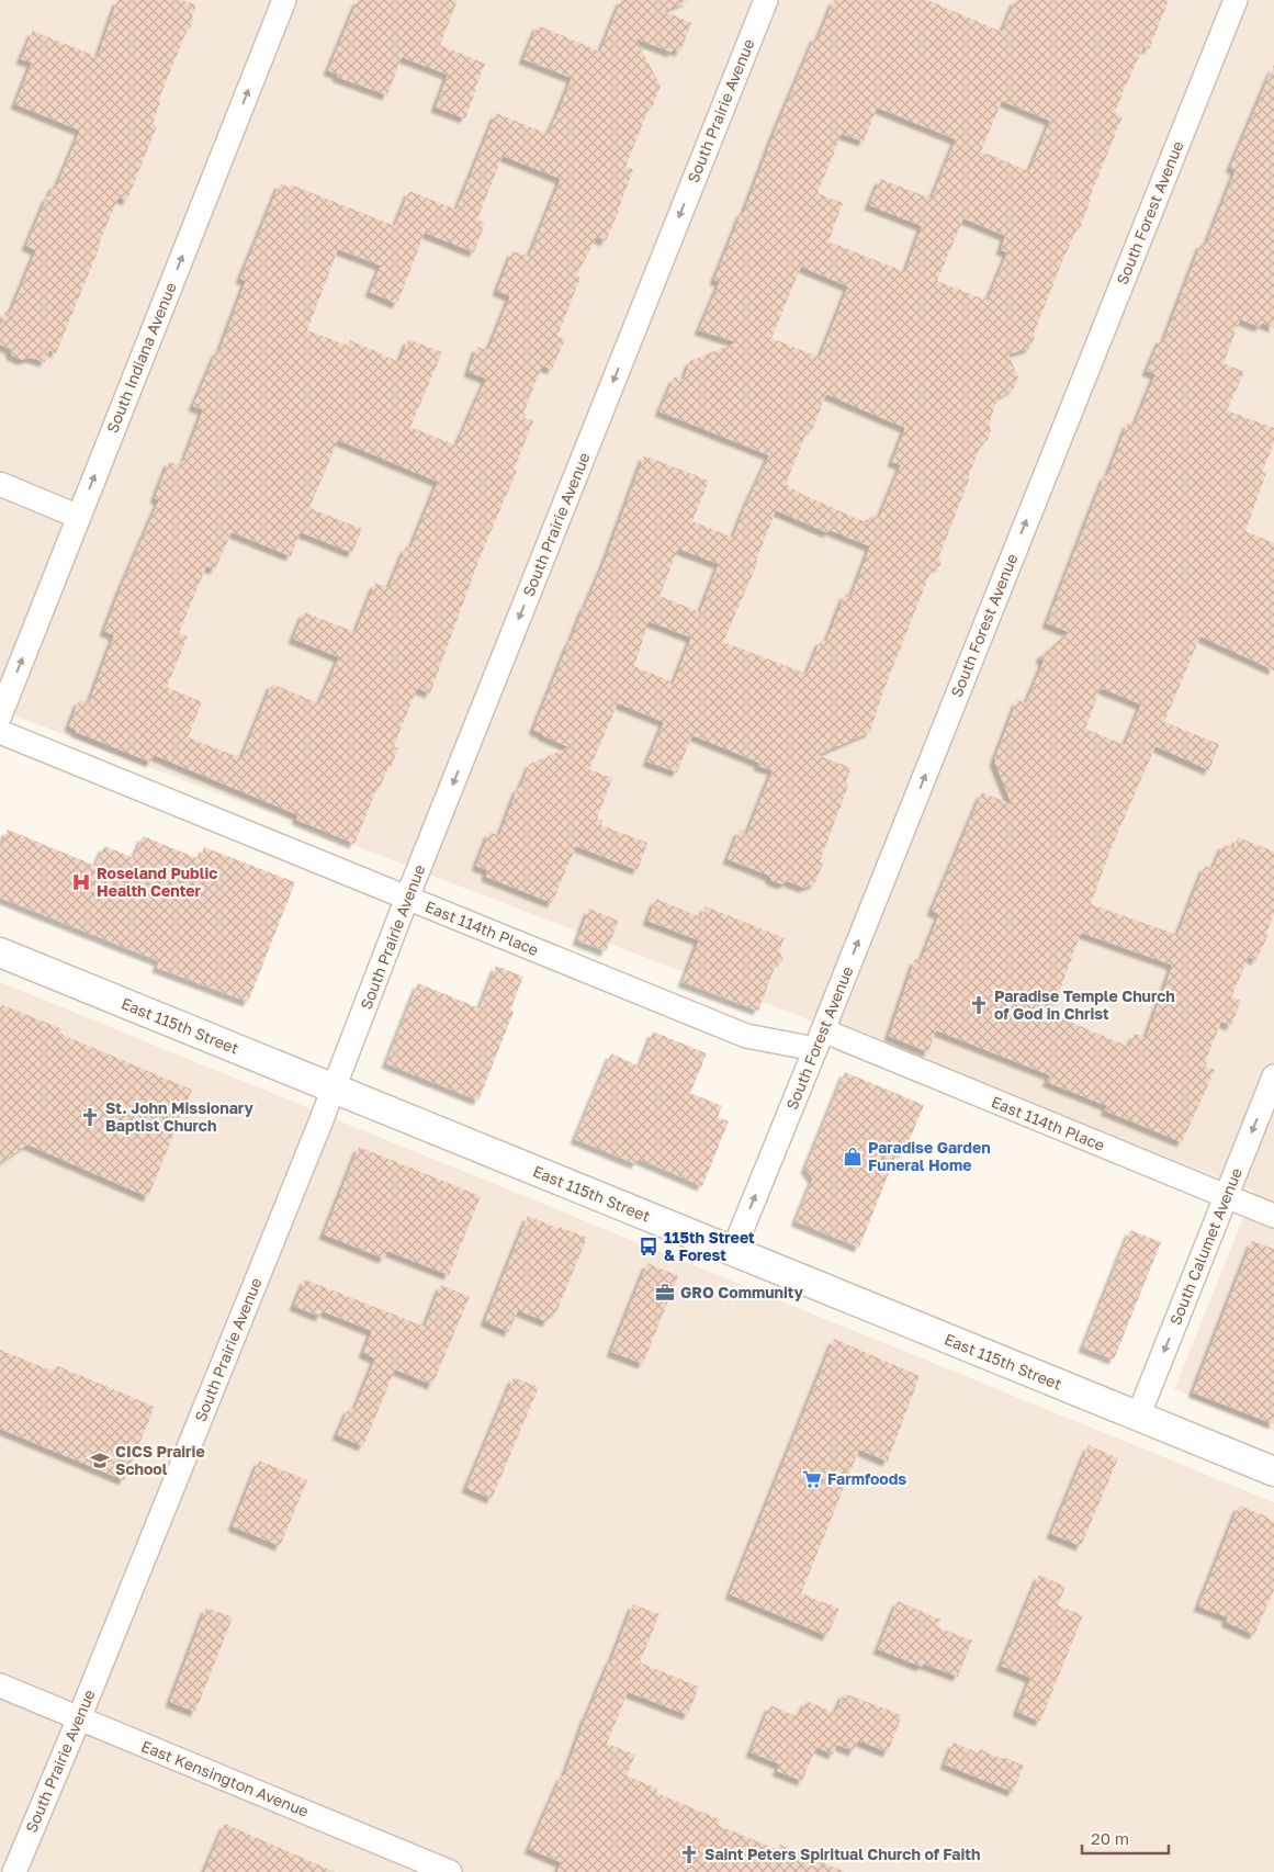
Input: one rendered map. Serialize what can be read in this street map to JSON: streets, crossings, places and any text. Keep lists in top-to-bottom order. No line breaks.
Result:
{"streets":{"street":["South Prairie Avenue","South Forest Avenue","South Indiana Avenue","East 114th Place","East 115th Street","South Calumet Avenue","East Kensington Avenue"]},"crossings":[["South Prairie Avenue","East 114th Place"],["South Prairie Avenue","East 115th Street"],["South Prairie Avenue","East Kensington Avenue"],["South Forest Avenue","East 114th Place"],["South Forest Avenue","East 115th Street"],["East 114th Place","South Calumet Avenue"],["East 115th Street","South Calumet Avenue"]],"one_way":["South Prairie Avenue","South Forest Avenue","South Indiana Avenue","South Calumet Avenue"],"places":{"hospital":["Roseland Public Health Center"],"church":["Paradise Temple Church of God in Christ","St. John Missionary Baptist Church","Saint Peters Spiritual Church of Faith"],"shop":["Paradise Garden Funeral Home"],"bus stop":["115th Street & Forest"],"office":["GRO Community"],"school or university":["CICS Prairie School"],"supermarket":["Farmfoods"]},"scale_bar":"20 m"}
